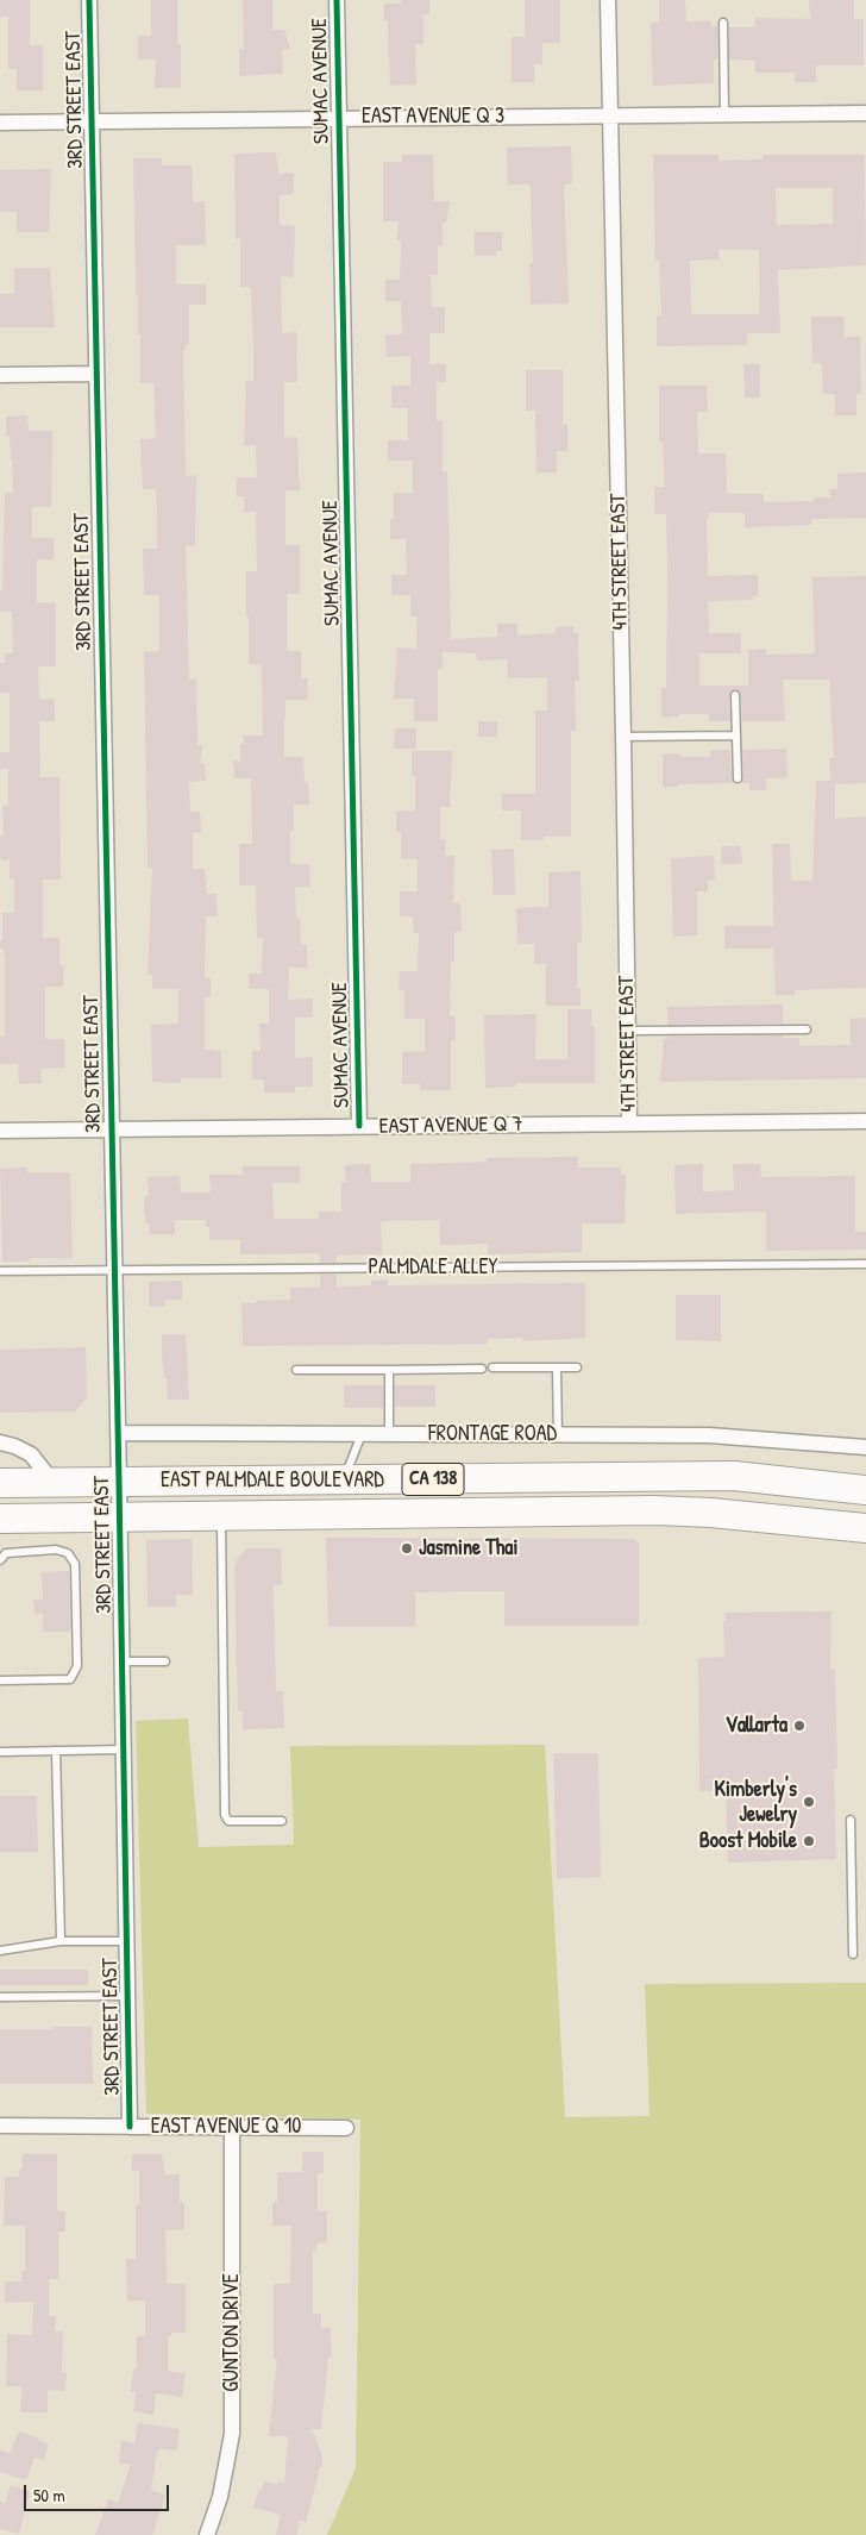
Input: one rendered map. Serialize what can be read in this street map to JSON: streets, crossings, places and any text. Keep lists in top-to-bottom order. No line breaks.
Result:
{"streets":{"highway":["CA 138","EAST PALMDALE BOULEVARD"],"street":["SUMAC AVENUE","3RD STREET EAST","EAST AVENUE Q 3","4TH STREET EAST","EAST AVENUE Q 7","FRONTAGE ROAD","EAST AVENUE Q 10","GUNTON DRIVE"],"lane":["PALMDALE ALLEY"]},"crossings":[["SUMAC AVENUE","EAST AVENUE Q 3"],["SUMAC AVENUE","EAST AVENUE Q 7"],["3RD STREET EAST","EAST AVENUE Q 3"],["3RD STREET EAST","EAST AVENUE Q 7"],["3RD STREET EAST","PALMDALE ALLEY"],["3RD STREET EAST","FRONTAGE ROAD"],["3RD STREET EAST","EAST PALMDALE BOULEVARD"],["3RD STREET EAST","EAST AVENUE Q 10"],["EAST AVENUE Q 3","4TH STREET EAST"],["4TH STREET EAST","EAST AVENUE Q 7"],["EAST AVENUE Q 10","GUNTON DRIVE"]],"places":["Jasmine Thai","Vallarta","Kimberly's Jewelry","Boost Mobile"],"scale_bar":"50 m"}
